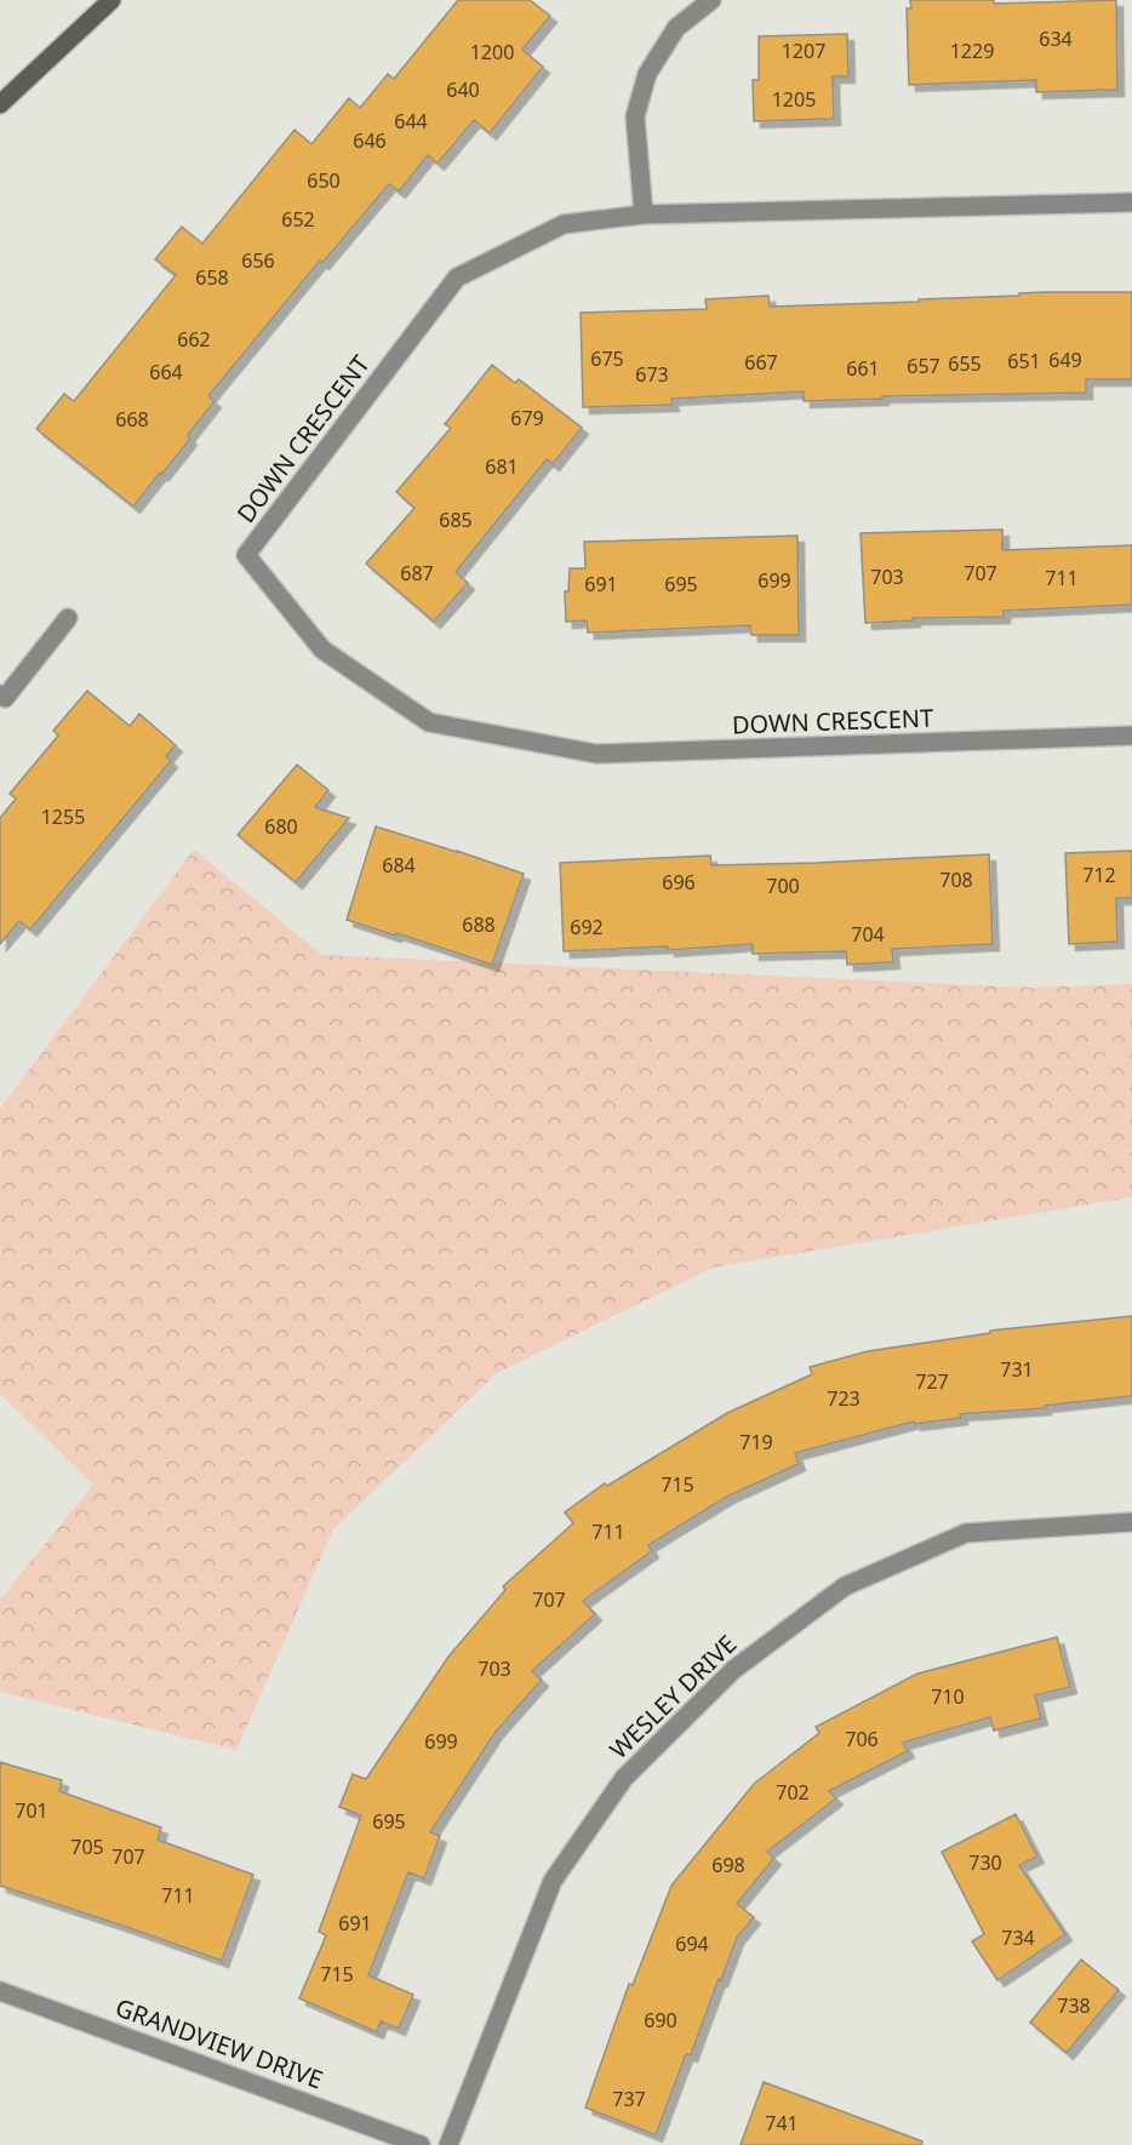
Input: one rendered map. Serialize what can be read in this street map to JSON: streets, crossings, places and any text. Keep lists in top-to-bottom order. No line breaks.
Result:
{"streets":{"street":["DOWN CRESCENT","WESLEY DRIVE","GRANDVIEW DRIVE"]},"house_numbers":["634","1207","1229","1200","640","1205","644","646","650","652","656","658","662","675","649","651","667","655","657","661","664","673","679","668","681","685","687","707","703","711","699","691","695","1255","680","684","712","708","696","700","688","692","704","731","727","723","719","715","711","707","703","710","706","699","702","701","695","705","707","730","698","711","691","734","694","715","738","690","737","741"]}
